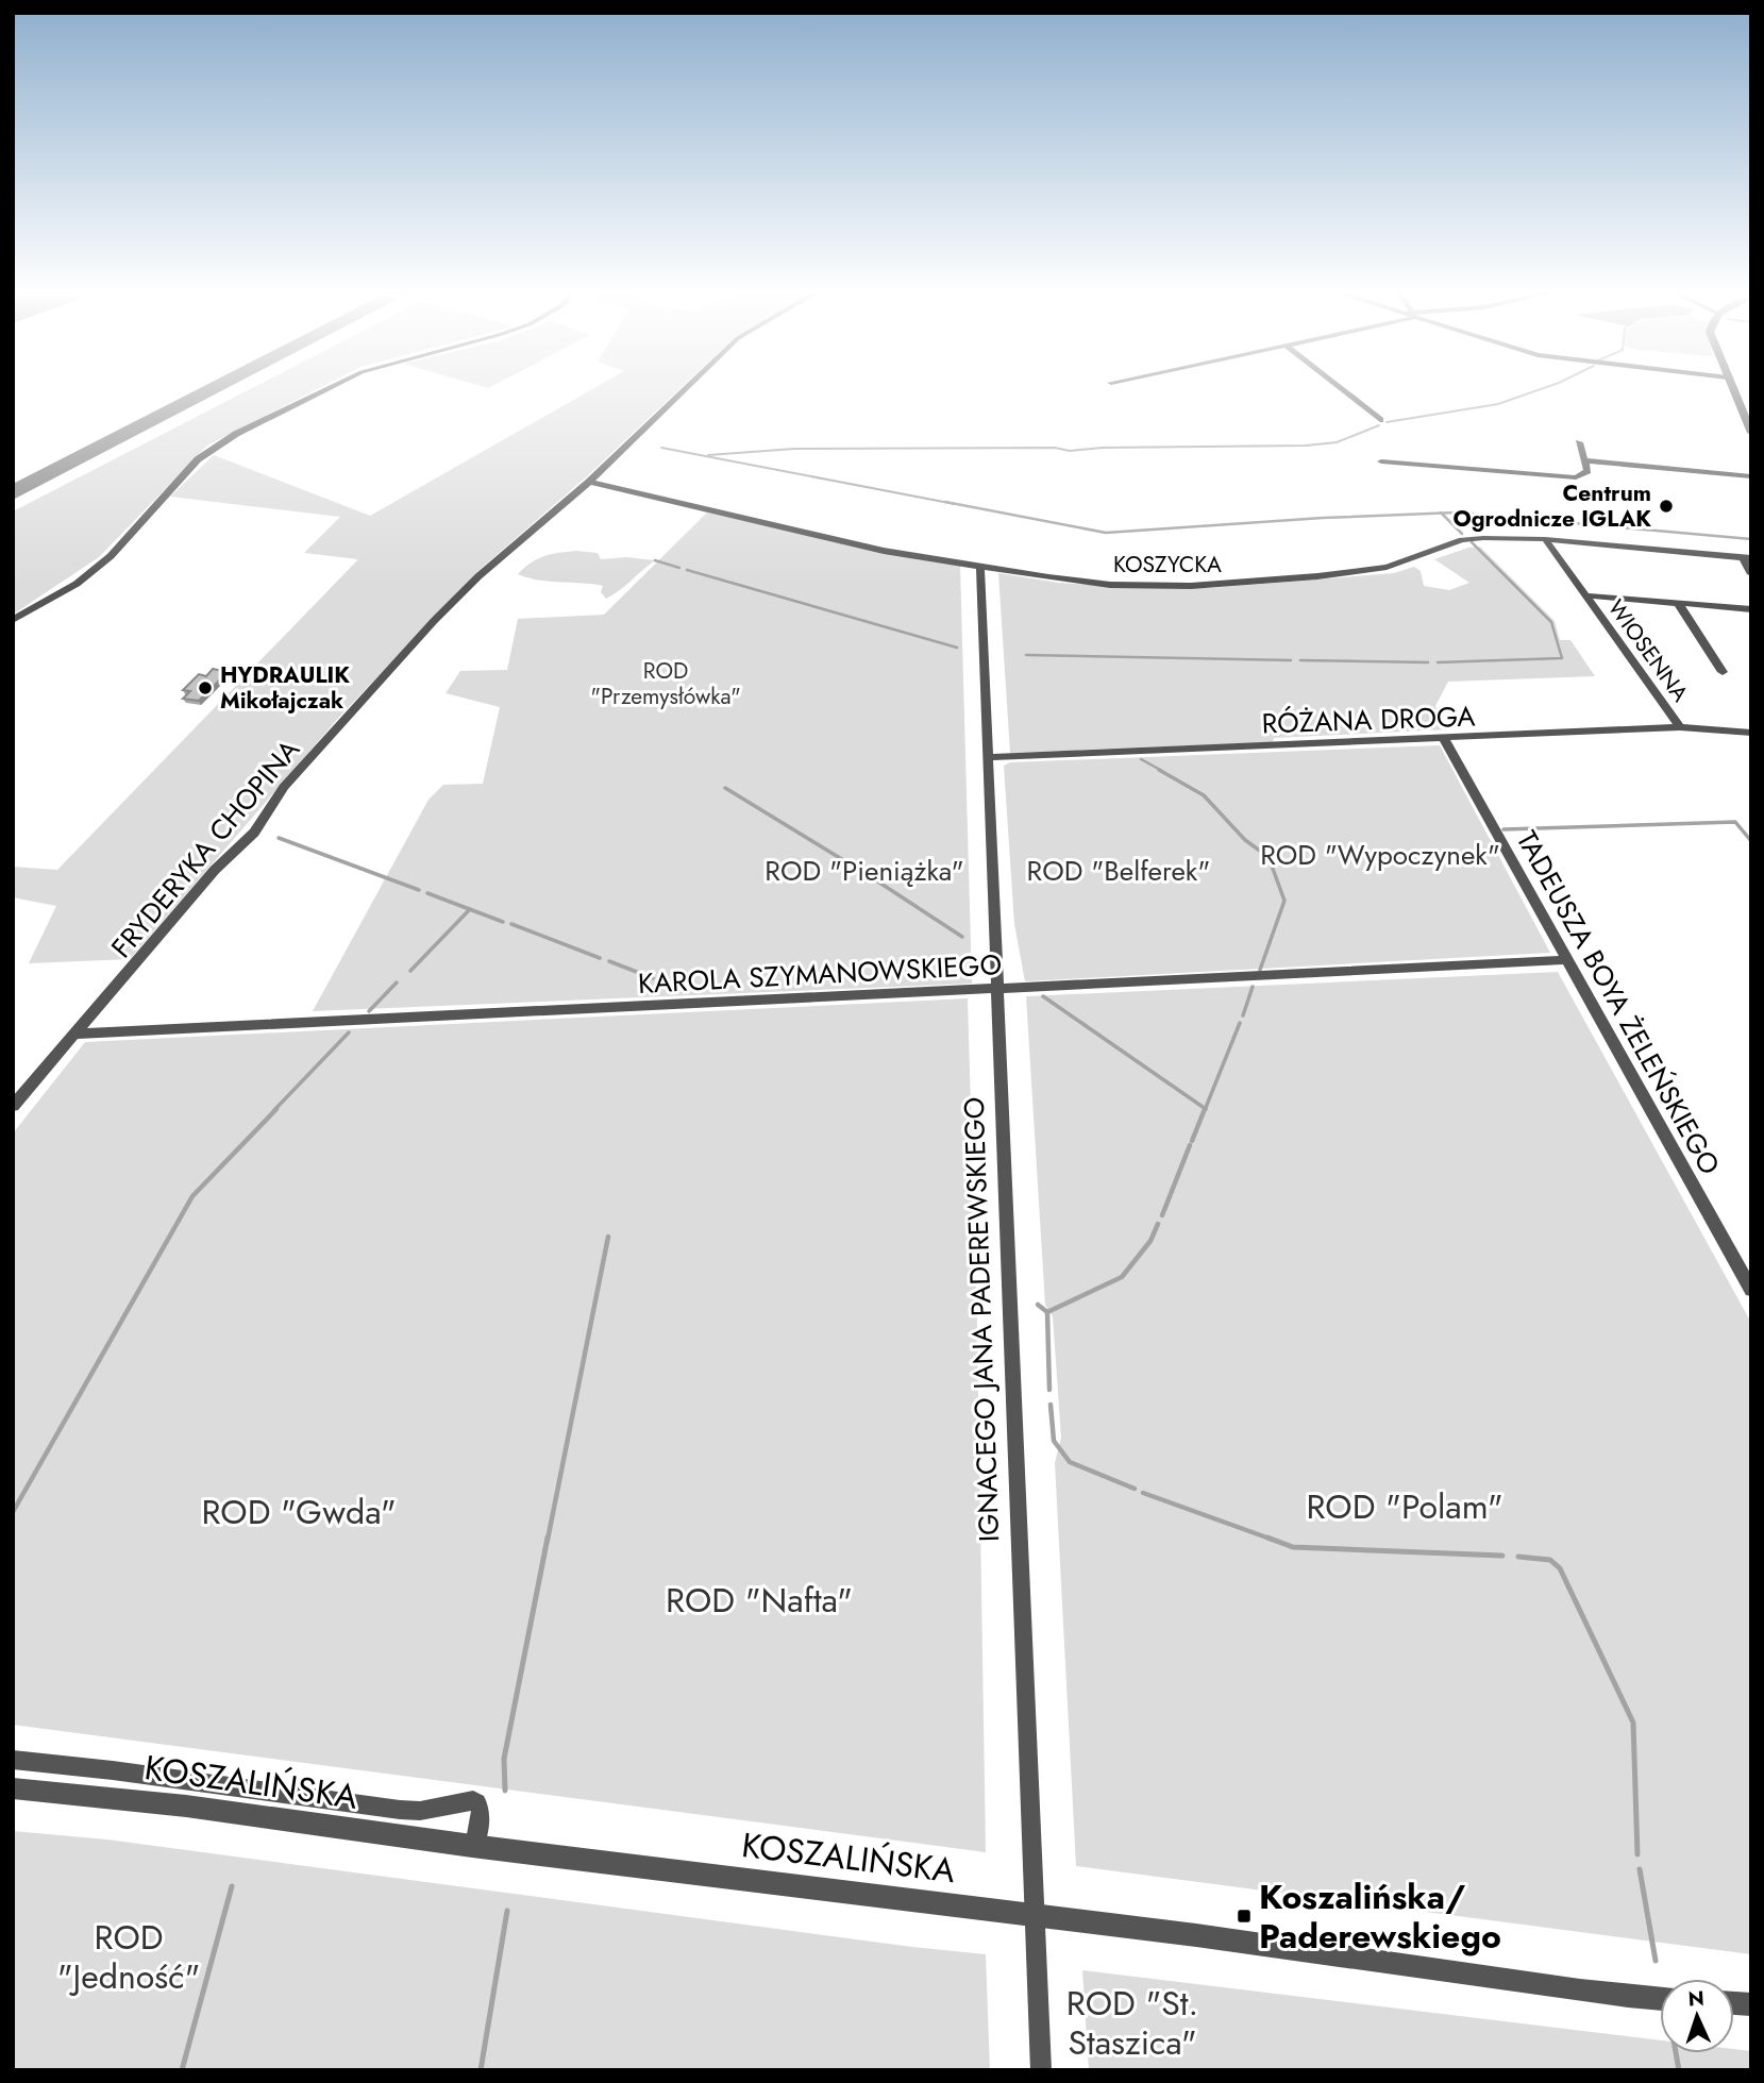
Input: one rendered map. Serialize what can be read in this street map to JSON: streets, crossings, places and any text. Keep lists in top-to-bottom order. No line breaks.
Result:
{"streets":{"street":["KOSZYCKA","WIOSENNA","RÓŻANA DROGA","FRYDERYKA CHOPINA","KAROLA SZYMANOWSKIEGO","TADEUSZA BOYA ŻELEŃSKIEGO","IGNACEGO JANA PADEREWSKIEGO","KOSZALIŃSKA"]},"crossings":[["KOSZYCKA","WIOSENNA"],["KOSZYCKA","FRYDERYKA CHOPINA"],["KOSZYCKA","IGNACEGO JANA PADEREWSKIEGO"],["WIOSENNA","RÓŻANA DROGA"],["RÓŻANA DROGA","TADEUSZA BOYA ŻELEŃSKIEGO"],["RÓŻANA DROGA","IGNACEGO JANA PADEREWSKIEGO"],["FRYDERYKA CHOPINA","KAROLA SZYMANOWSKIEGO"],["KAROLA SZYMANOWSKIEGO","TADEUSZA BOYA ŻELEŃSKIEGO"],["KAROLA SZYMANOWSKIEGO","IGNACEGO JANA PADEREWSKIEGO"],["IGNACEGO JANA PADEREWSKIEGO","KOSZALIŃSKA"]],"parks":["ROD \"Przemysłówka\"","ROD \"Wypoczynek\"","ROD \"Pieniążka\"","ROD \"Belferek\"","ROD \"Polam\"","ROD \"Gwda\"","ROD \"Nafta\"","ROD \"Jedność\"","ROD \"St. Staszica\""],"places":{"other":["Centrum Ogrodnicze IGLAK","HYDRAULIK Mikołajczak"],"transit":["Koszalińska/ Paderewskiego"]},"north":"top"}
